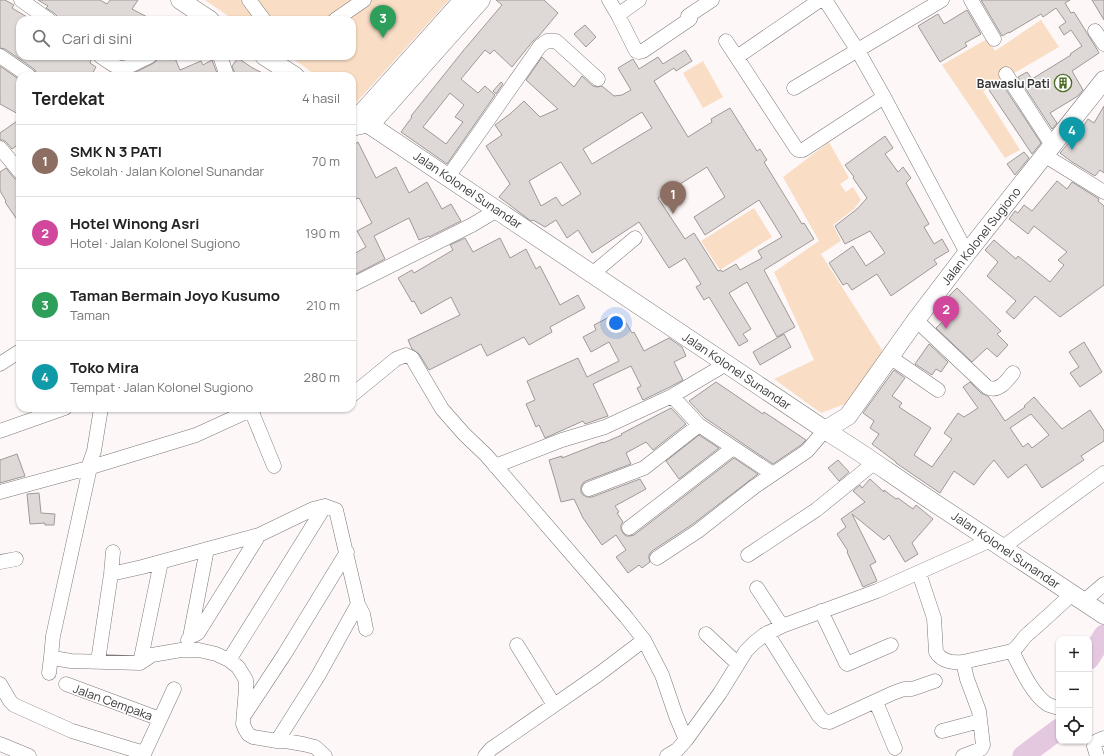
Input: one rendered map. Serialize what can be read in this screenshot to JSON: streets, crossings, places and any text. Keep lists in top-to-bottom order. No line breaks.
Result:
{"streets":{"main road":["Jalan Kolonel Sunandar","Jalan Kolonel Sugiono"],"street":["Jalan Cempaka"]},"crossings":[["Jalan Kolonel Sunandar","Jalan Kolonel Sugiono"]],"places":{"building":["Bawaslu Pati"]},"page":{"pins":["3","4","1","2"],"search":"Cari di sini","heading":["Terdekat","4 hasil"],"list":[{"mark":"1","name":"SMK N 3 PATI","note":"Sekolah · Jalan Kolonel Sunandar","value":"70 m"},{"mark":"2","name":"Hotel Winong Asri","note":"Hotel · Jalan Kolonel Sugiono","value":"190 m"},{"mark":"3","name":"Taman Bermain Joyo Kusumo","note":"Taman","value":"210 m"},{"mark":"4","name":"Toko Mira","note":"Tempat · Jalan Kolonel Sugiono","value":"280 m"}],"map_buttons":["+","−"]}}
